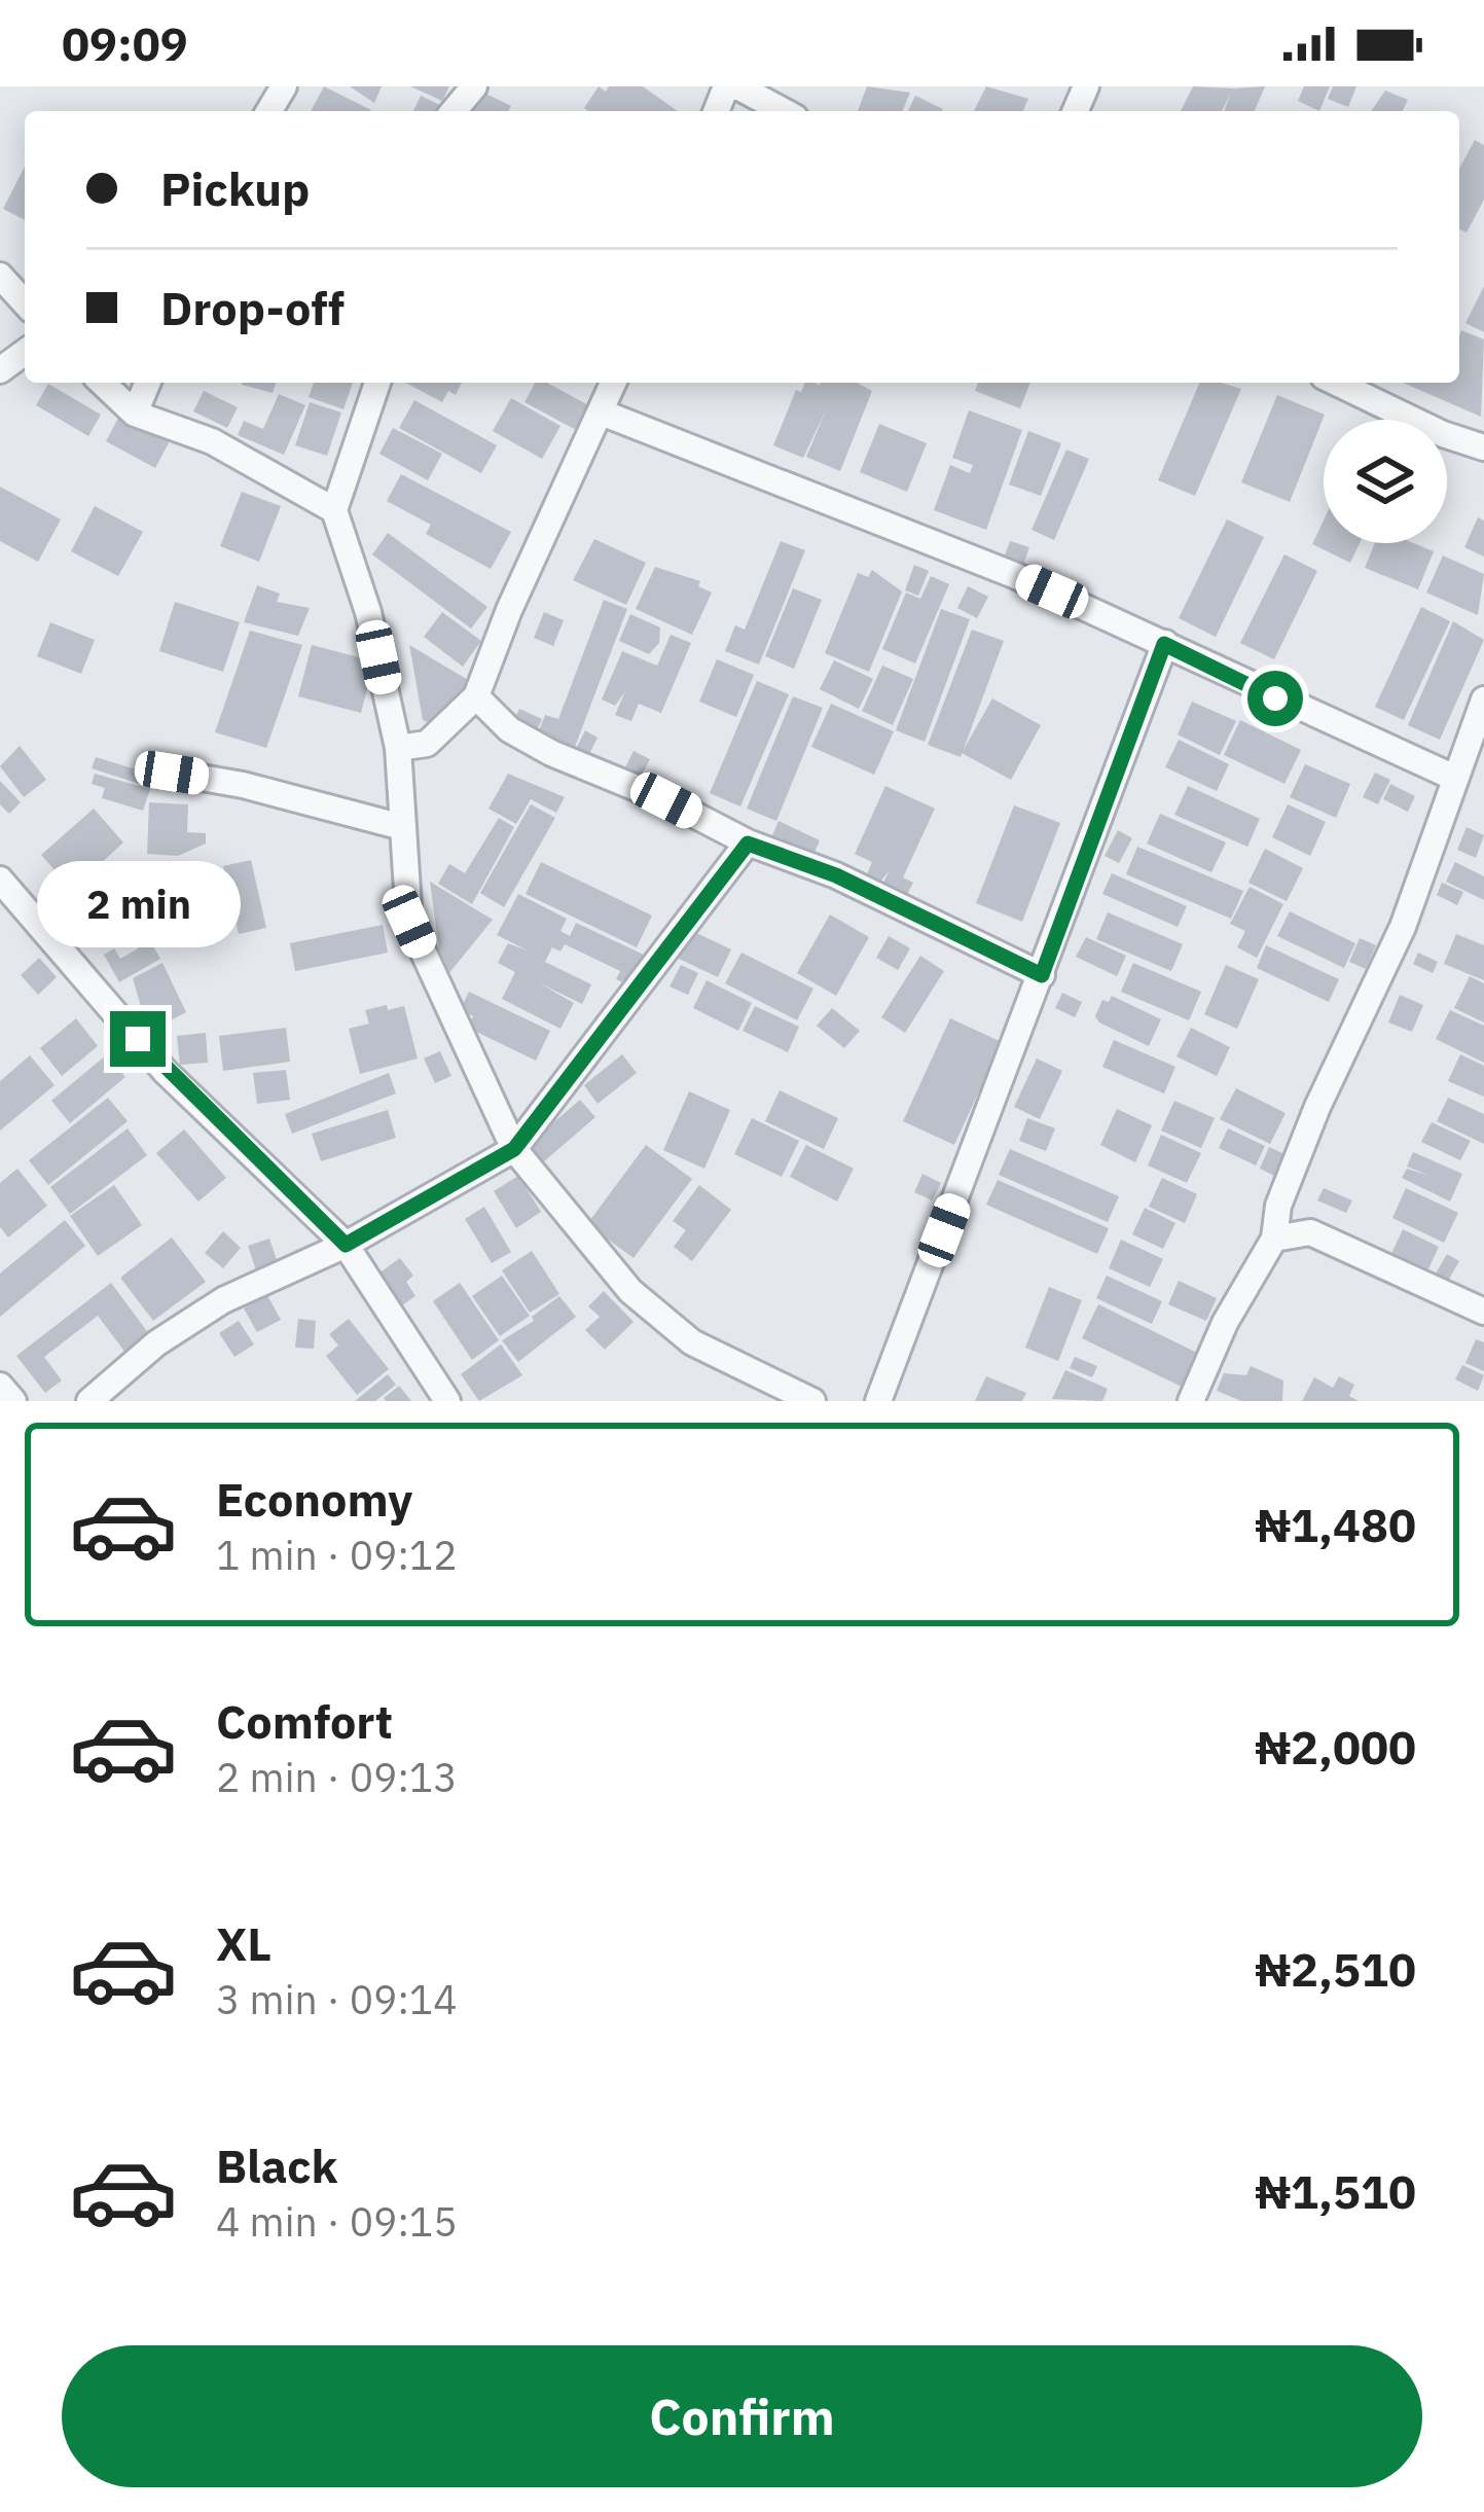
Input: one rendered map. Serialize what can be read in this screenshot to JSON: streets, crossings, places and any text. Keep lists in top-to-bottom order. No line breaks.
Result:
{"page":{"status":"09:09","banner":["Pickup","Drop-off"],"bubble":"2 min","list":[{"name":"Economy","note":"1 min · 09:12","value":"₦1,480"},{"name":"Comfort","note":"2 min · 09:13","value":"₦2,000"},{"name":"XL","note":"3 min · 09:14","value":"₦2,510"},{"name":"Black","note":"4 min · 09:15","value":"₦1,510"}],"buttons":"Confirm"}}
